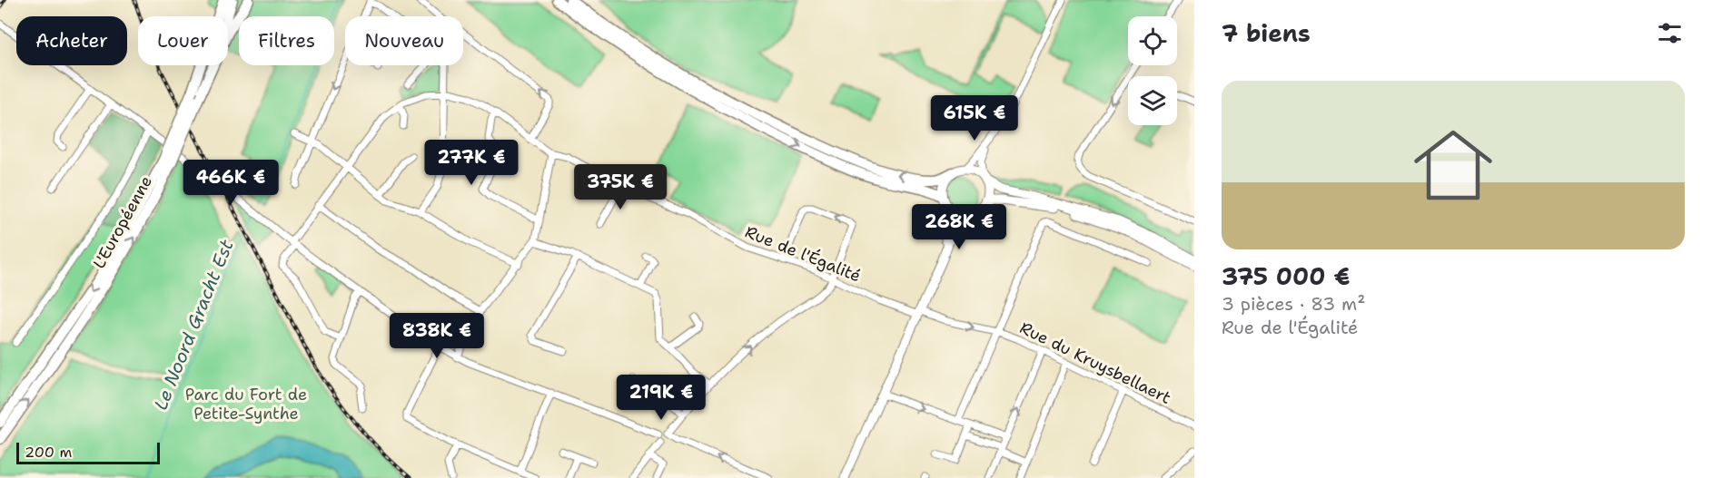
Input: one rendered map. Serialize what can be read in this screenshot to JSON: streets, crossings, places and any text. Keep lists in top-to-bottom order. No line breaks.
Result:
{"streets":{"highway":["L'Européenne"],"street":["Rue de l'Égalité","Rue du Kruysbellaert"]},"crossings":[["Rue de l'Égalité","Rue du Kruysbellaert"]],"water":["Le Noord Gracht Est"],"parks":["Parc du Fort de Petite-Synthe"],"scale_bar":"200 m","page":{"heading":"7 biens","chip":["Acheter","Louer","Filtres","Nouveau"],"list":[{"name":"375 000 €","note":"3 pièces · 83 m² · Rue de l'Égalité"}],"price":["615K €","277K €","466K €","375K €","268K €","838K €","219K €"],"scale":"200 m"}}
